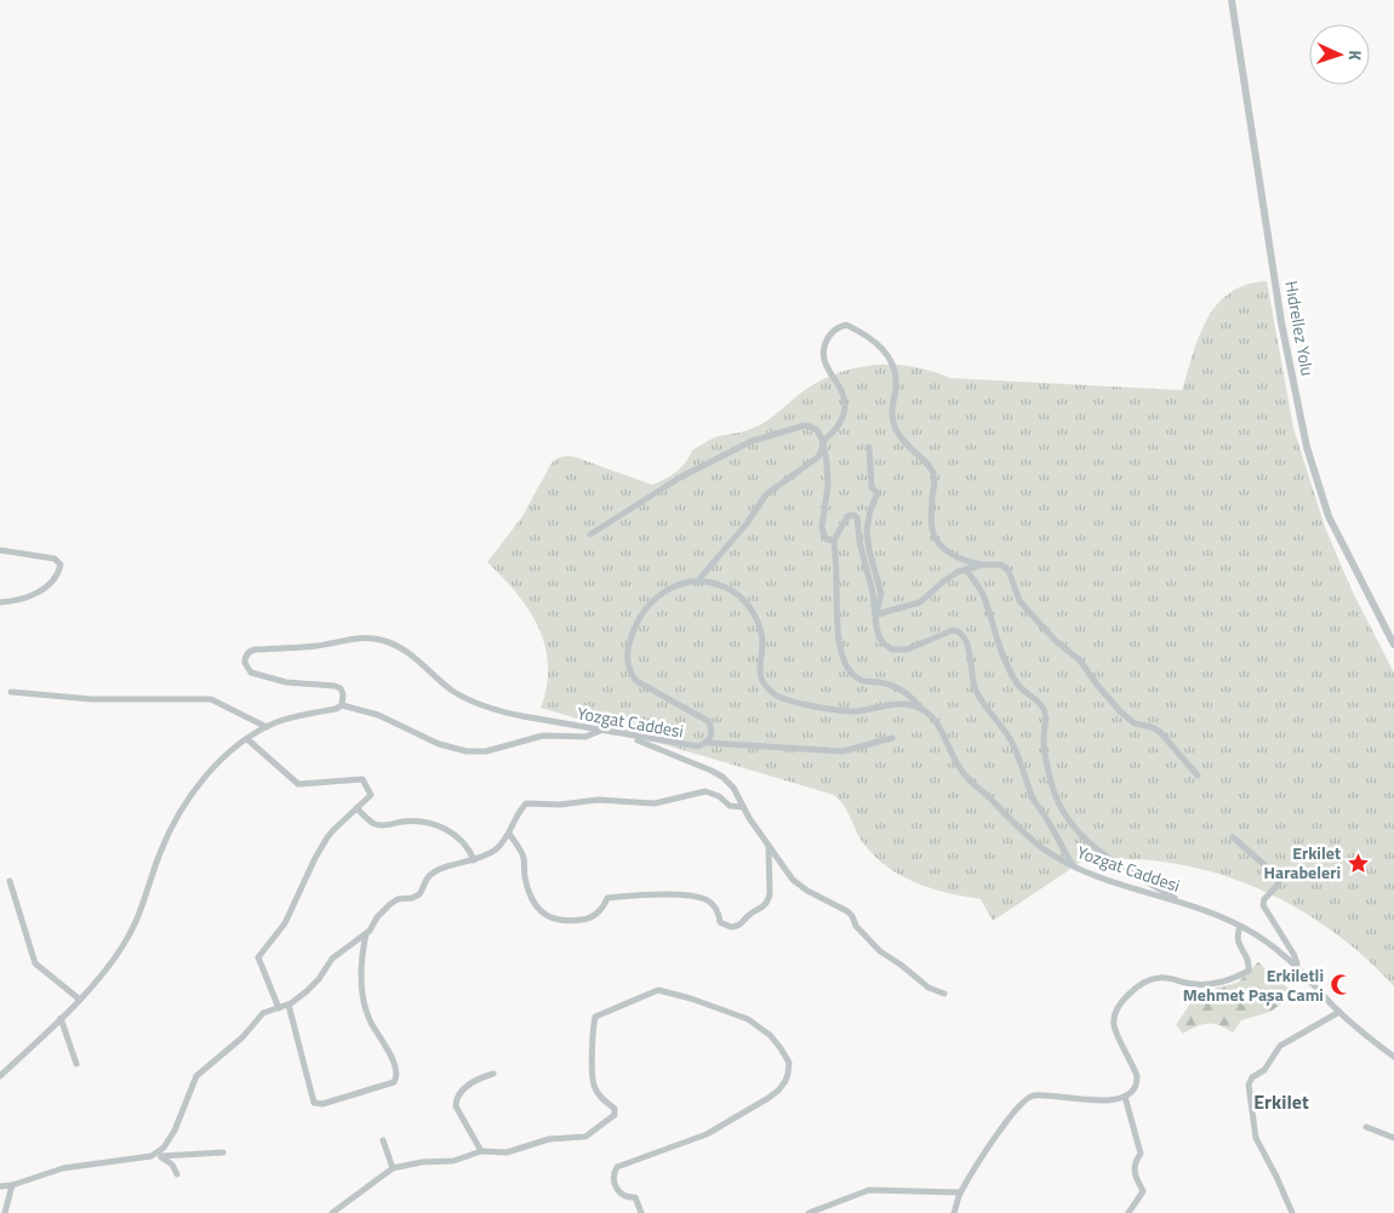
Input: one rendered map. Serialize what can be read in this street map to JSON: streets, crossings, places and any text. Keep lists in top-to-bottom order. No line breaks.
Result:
{"streets":{"street":["Hıdrellez Yolu","Yozgat Caddesi"]},"districts":["Erkilet"],"places":{"place":["Erkilet Harabeleri"],"mosque":["Erkiletli Mehmet Paşa Cami"]},"north":"right"}
